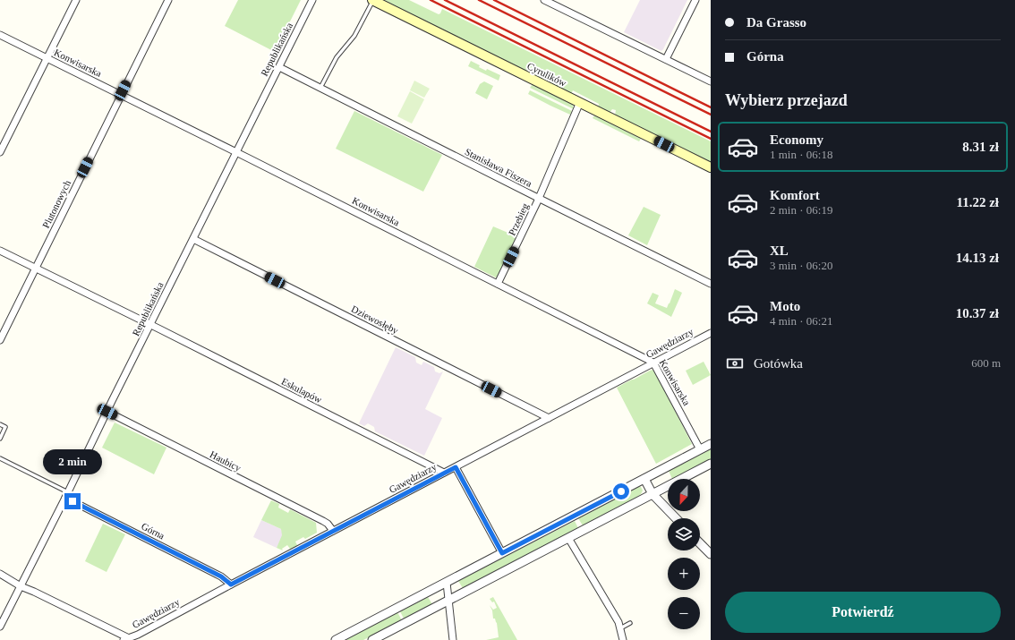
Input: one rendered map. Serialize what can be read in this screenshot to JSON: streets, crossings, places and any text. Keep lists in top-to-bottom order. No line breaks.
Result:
{"streets":{"main road":["Cyrulików"],"street":["Republikańska","Konwisarska","Stanisława Fiszera","Plutonowych","Przebieg","Dziewosłęby","Gawędziarzy","Eskulapów","Haubicy","Górna"]},"crossings":[["Republikańska","Konwisarska"],["Republikańska","Stanisława Fiszera"],["Republikańska","Dziewosłęby"],["Republikańska","Eskulapów"],["Republikańska","Haubicy"],["Republikańska","Górna"],["Konwisarska","Plutonowych"],["Konwisarska","Przebieg"],["Konwisarska","Gawędziarzy"],["Cyrulików","Przebieg"],["Stanisława Fiszera","Przebieg"],["Plutonowych","Eskulapów"],["Dziewosłęby","Gawędziarzy"],["Gawędziarzy","Eskulapów"],["Gawędziarzy","Haubicy"],["Gawędziarzy","Górna"]],"north":"bottom","page":{"banner":["Da Grasso","Górna"],"heading":"Wybierz przejazd","list":[{"name":"Economy","note":"1 min · 06:18","value":"8.31 zł"},{"name":"Komfort","note":"2 min · 06:19","value":"11.22 zł"},{"name":"XL","note":"3 min · 06:20","value":"14.13 zł"},{"name":"Moto","note":"4 min · 06:21","value":"10.37 zł"}],"pay":["Gotówka","600 m"],"bubble":"2 min","map_buttons":["+","−"],"buttons":"Potwierdź"}}
